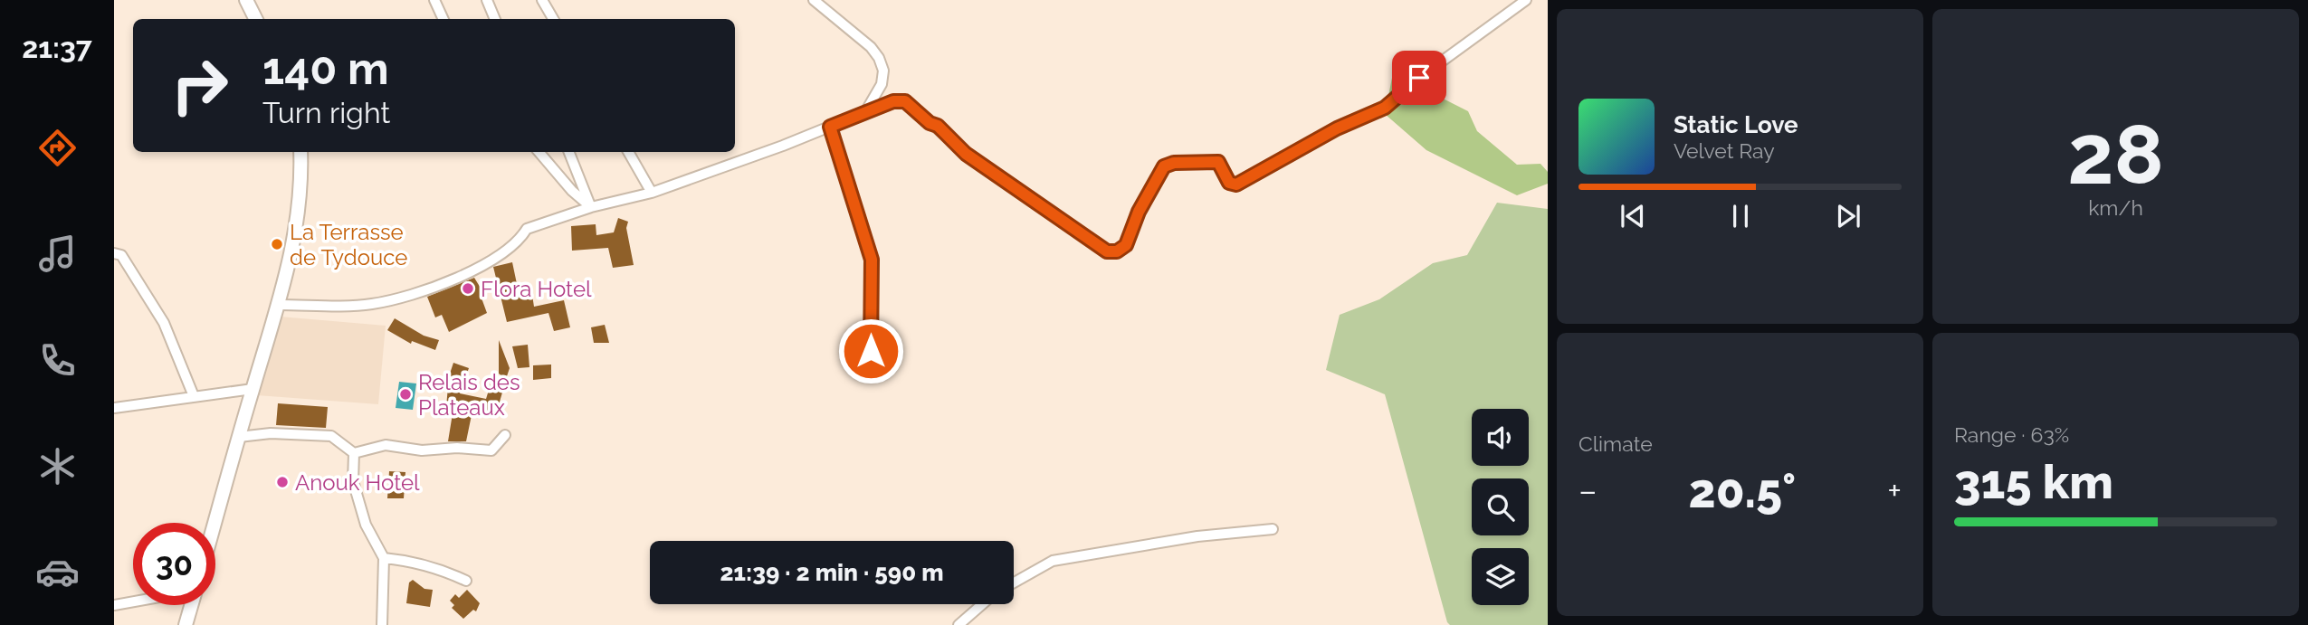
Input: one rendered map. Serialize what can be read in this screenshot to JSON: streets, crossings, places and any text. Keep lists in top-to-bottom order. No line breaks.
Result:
{"places":["La Terrasse de Tydouce","Flora Hotel","Relais des Plateaux","Anouk Hotel"],"page":{"tabs":"21:37","tile":[["28","km/h"],"Climate",["Range · 63%","315 km"]],"turn":["140 m","Turn right"],"song":["Static Love","Velvet Ray"],"heat":["−","20.5°","+"],"limit":"30","trip":"21:39 · 2 min · 590 m"}}
